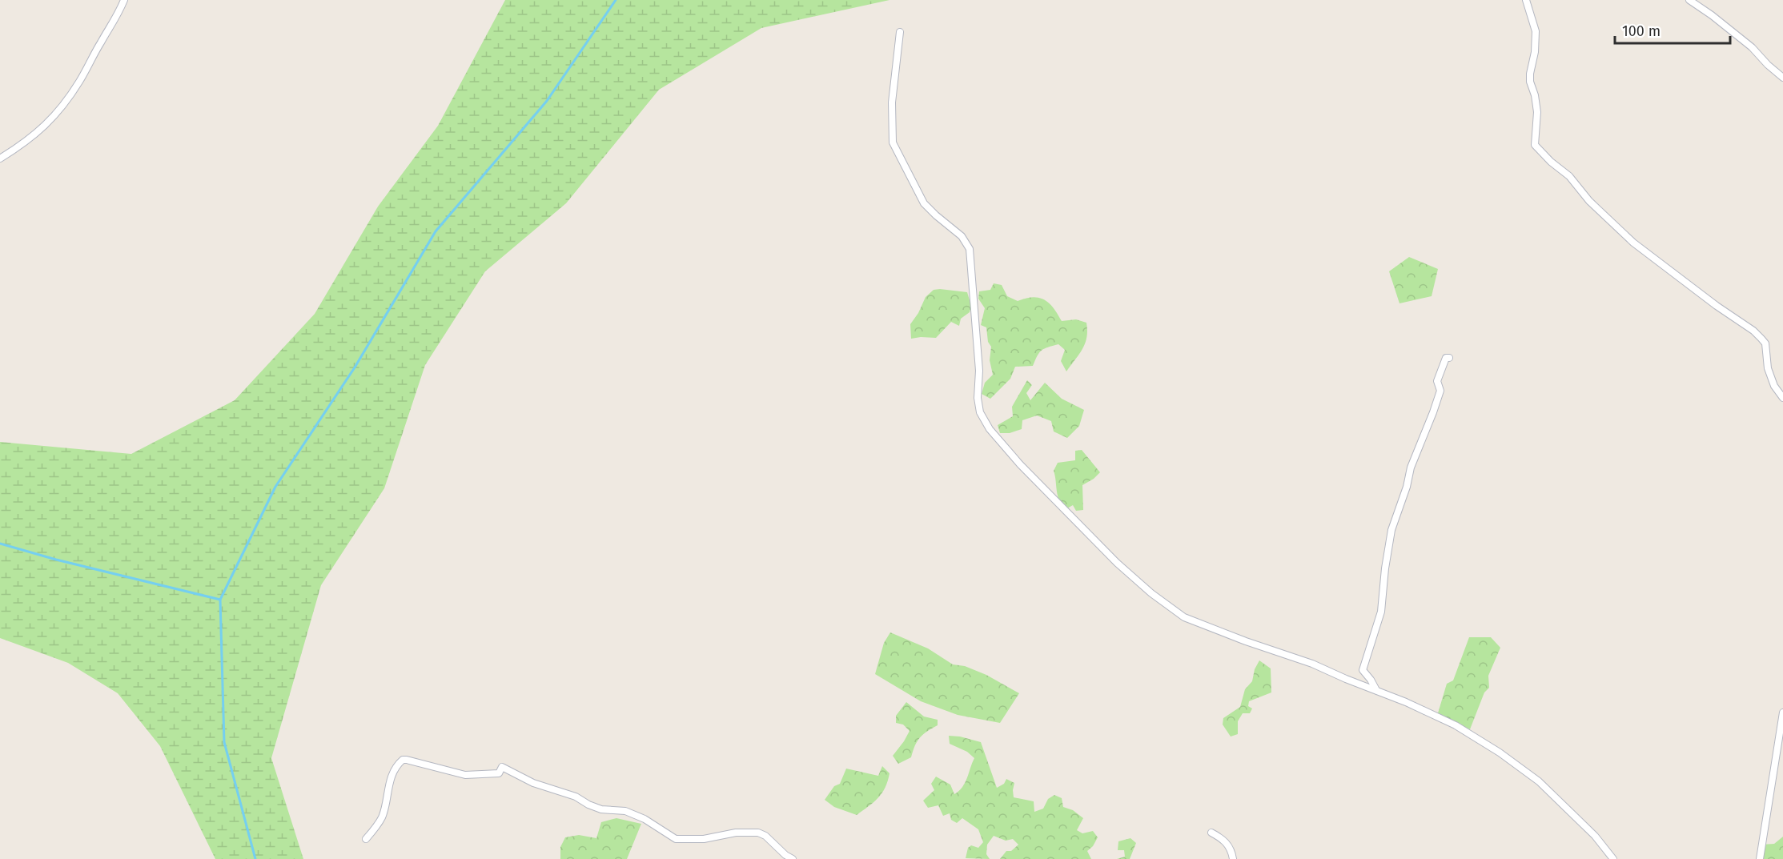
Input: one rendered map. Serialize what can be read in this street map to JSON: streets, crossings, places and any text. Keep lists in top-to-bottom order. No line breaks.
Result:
{"scale_bar":"100 m"}
